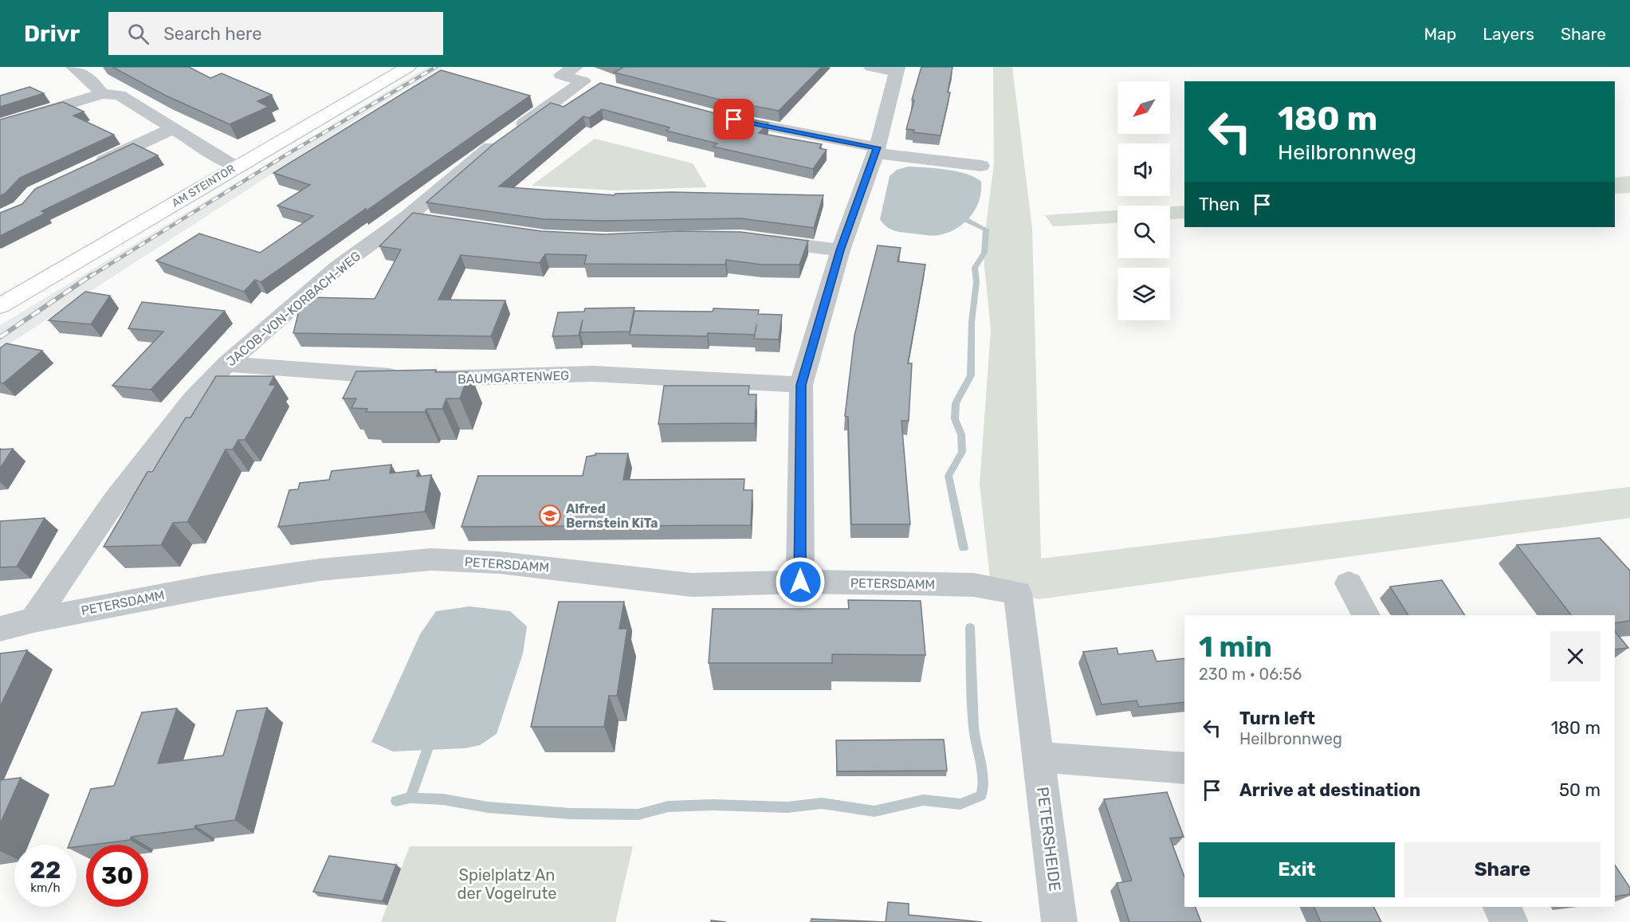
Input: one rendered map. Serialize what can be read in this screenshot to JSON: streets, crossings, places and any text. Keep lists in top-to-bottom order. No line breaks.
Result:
{"streets":{"street":["AM STEINTOR","JACOB-VON-KORBACH-WEG","BAUMGARTENWEG","PETERSDAMM","PETERSHEIDE"]},"crossings":[["JACOB-VON-KORBACH-WEG","BAUMGARTENWEG"],["JACOB-VON-KORBACH-WEG","PETERSDAMM"],["PETERSDAMM","PETERSHEIDE"]],"parks":["Spielplatz An der Vogelrute"],"places":{"school or university":["Alfred Bernstein KiTa"]},"north":"bottom left","page":{"header":"Drivr","search":"Search here","nav":["Map","Layers","Share"],"turn":["180 m","Heilbronnweg"],"then":"Then","heading":["1 min","230 m · 06:56"],"list":[{"name":"Turn left","note":"Heilbronnweg","value":"180 m"},{"name":"Arrive at destination","value":"50 m"}],"buttons":["Exit","Share"],"speed":"22 km/h","limit":"30"}}
